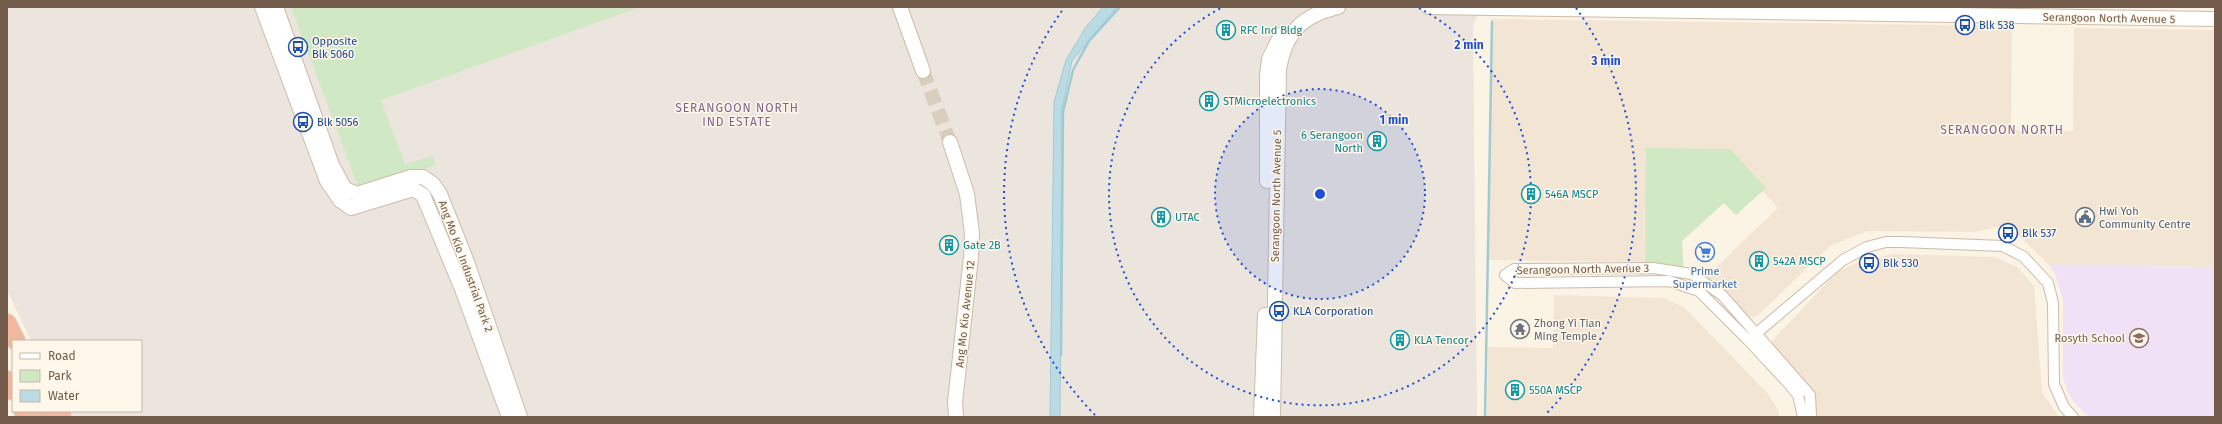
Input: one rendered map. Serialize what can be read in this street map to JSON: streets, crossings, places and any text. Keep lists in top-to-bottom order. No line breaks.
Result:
{"streets":{"street":["Serangoon North Avenue 5","Ang Mo Kio Industrial Park 2","Serangoon North Avenue 3","Ang Mo Kio Avenue 12"]},"districts":["SERANGOON NORTH IND ESTATE","SERANGOON NORTH"],"places":{"bus stop":["Blk 538","Opposite Blk 5060","Blk 5056","Blk 537","Blk 530","KLA Corporation"],"building":["RFC Ind Bldg","STMicroelectronics","6 Serangoon North","546A MSCP","UTAC","Gate 2B","542A MSCP","KLA Tencor","550A MSCP"],"public building":["Hwi Yoh Community Centre"],"supermarket":["Prime Supermarket"],"temple":["Zhong Yi Tian Ming Temple"],"school or university":["Rosyth School"]},"legend":["Road","Park","Water"],"rings":["2 min","3 min","1 min"]}
